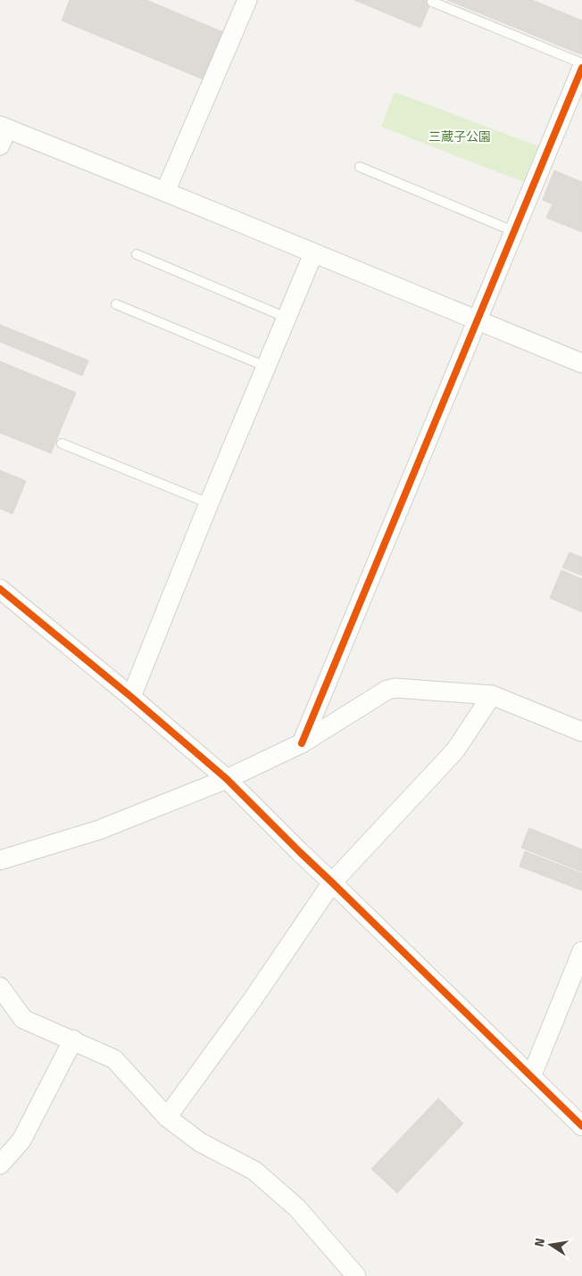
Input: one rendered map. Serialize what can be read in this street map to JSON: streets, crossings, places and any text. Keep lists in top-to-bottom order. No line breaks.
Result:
{"parks":["三蔵子公園"],"north":"left"}
